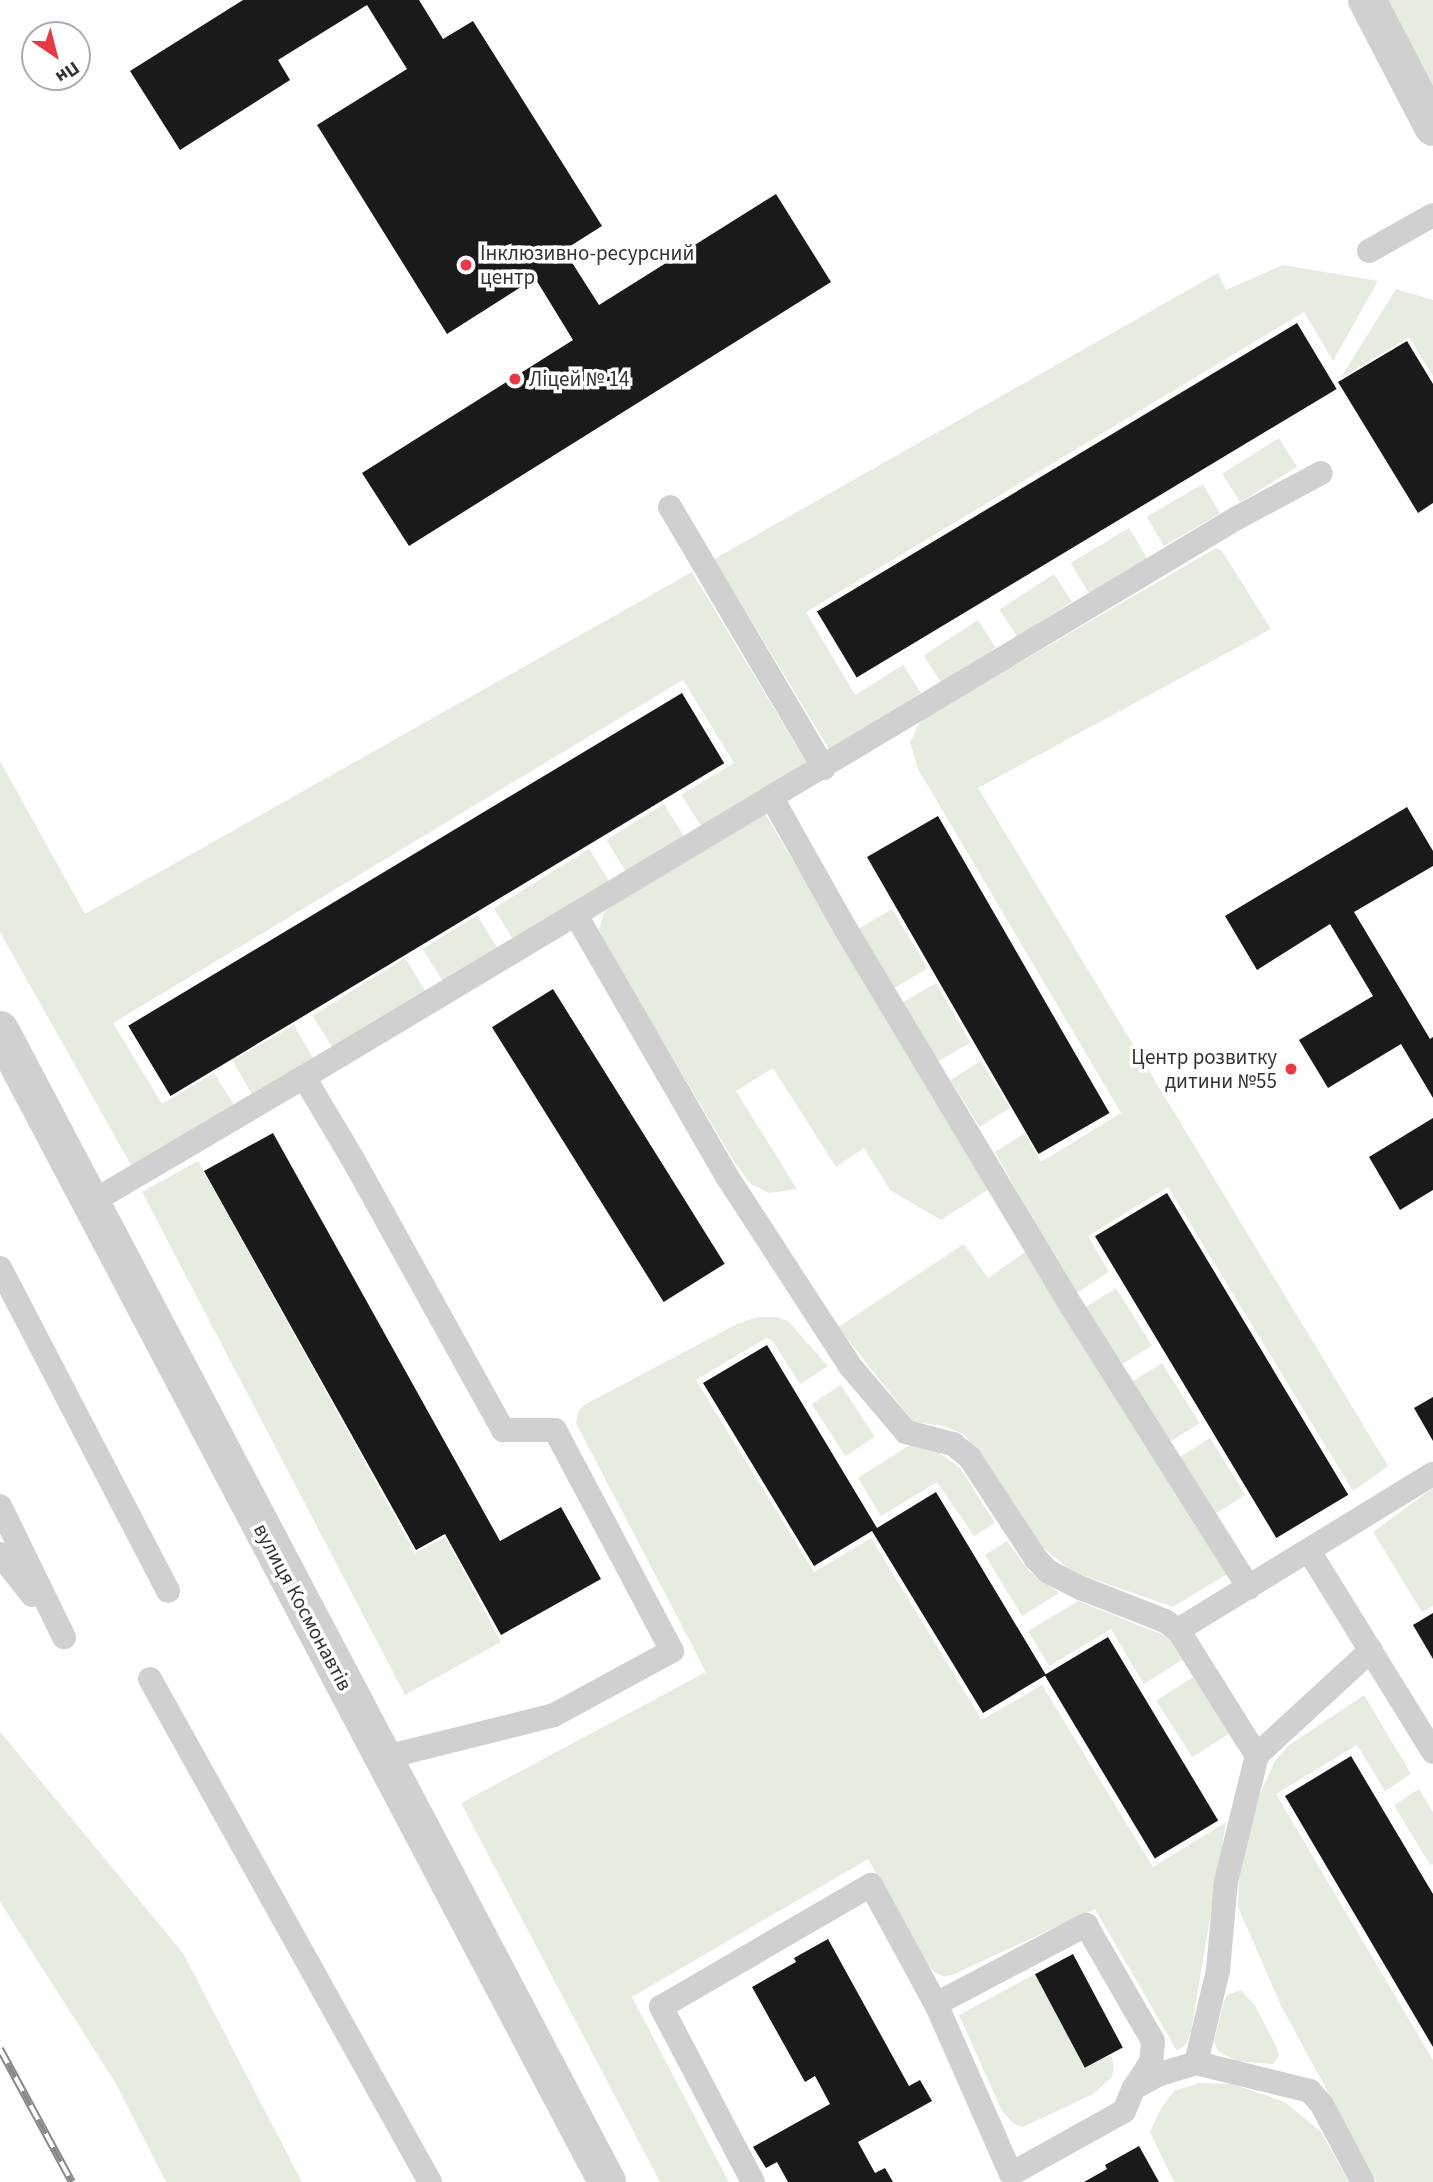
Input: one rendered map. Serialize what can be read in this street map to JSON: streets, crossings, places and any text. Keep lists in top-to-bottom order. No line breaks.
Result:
{"streets":{"street":["вулиця Космонавтів"]},"places":["Інклюзивно-ресурсний центр","Ліцей № 14","Центр розвитку дитини №55"],"north":"bottom right"}
